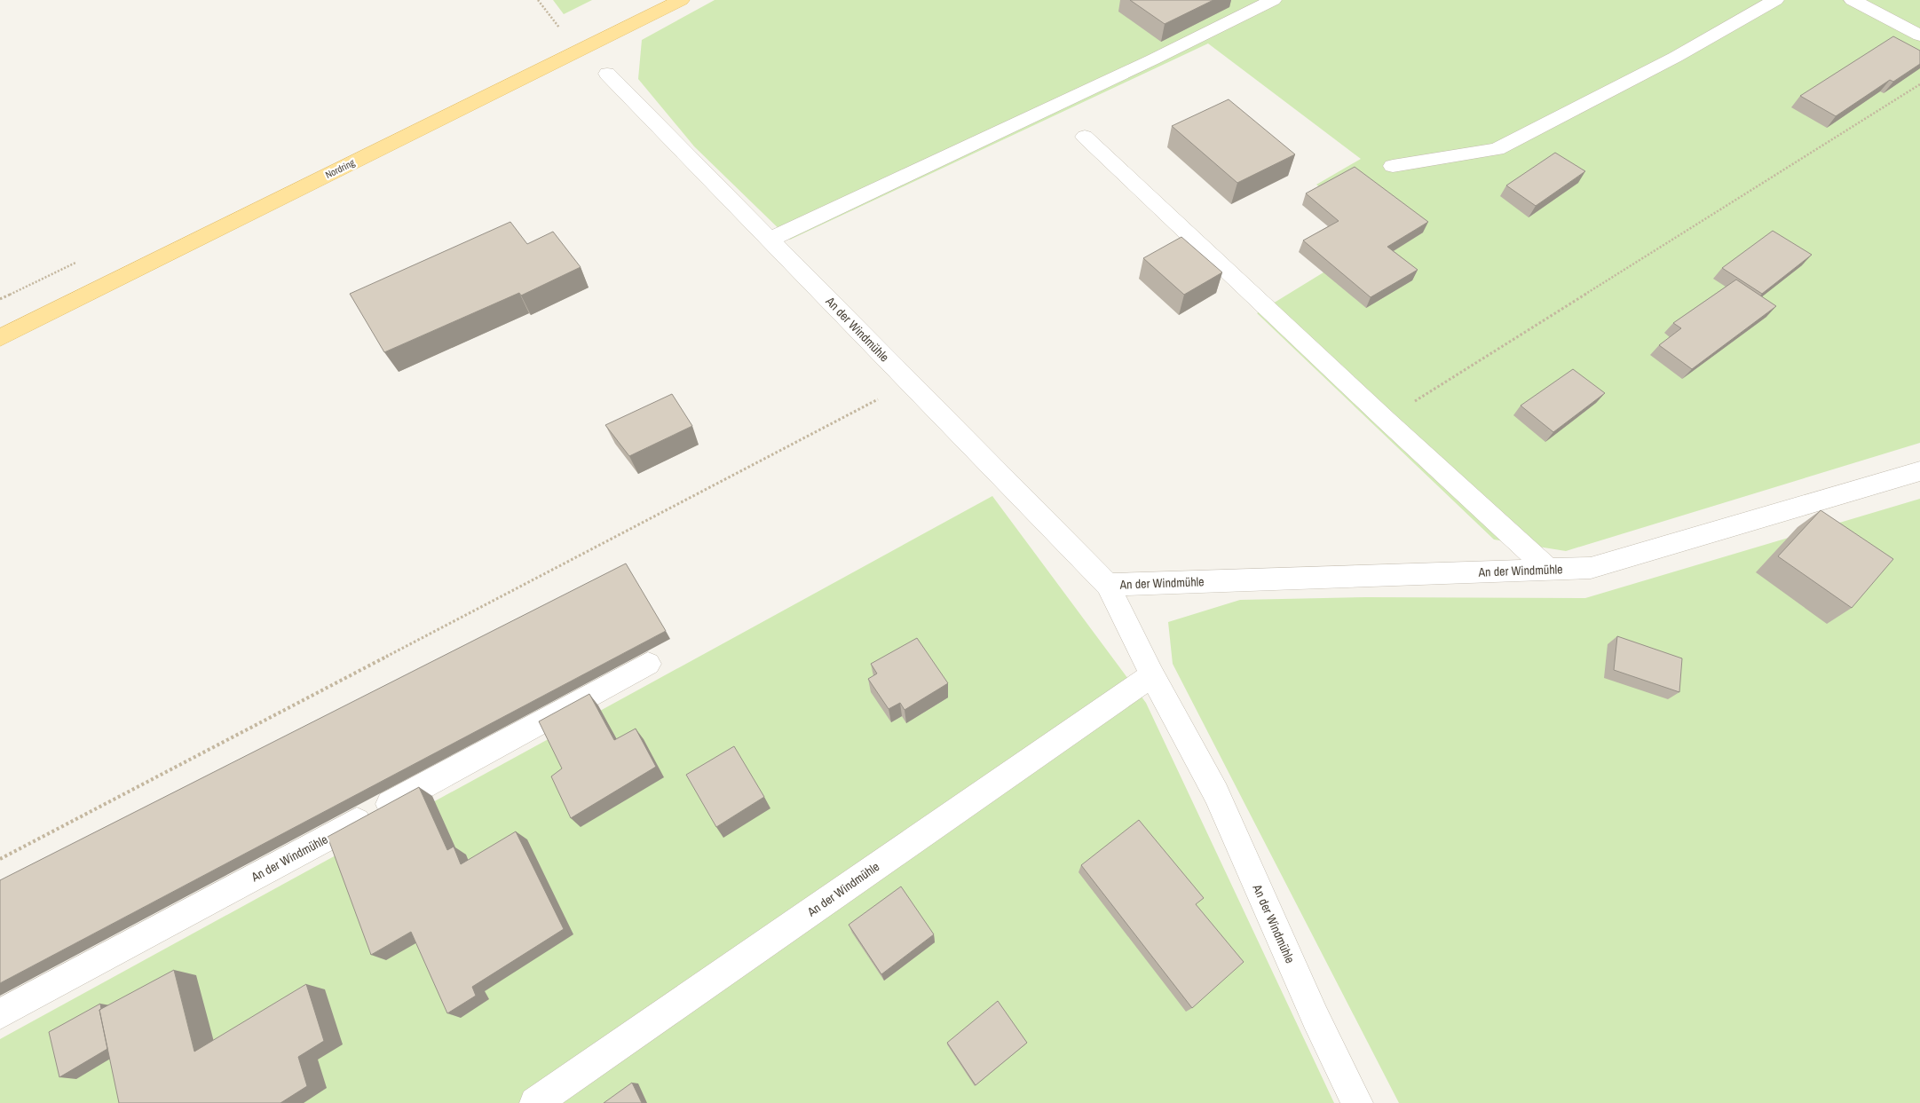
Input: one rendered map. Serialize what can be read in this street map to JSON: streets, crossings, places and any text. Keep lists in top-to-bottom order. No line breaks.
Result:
{"streets":{"main road":["Nordring"],"lane":["An der Windmühle"]}}
